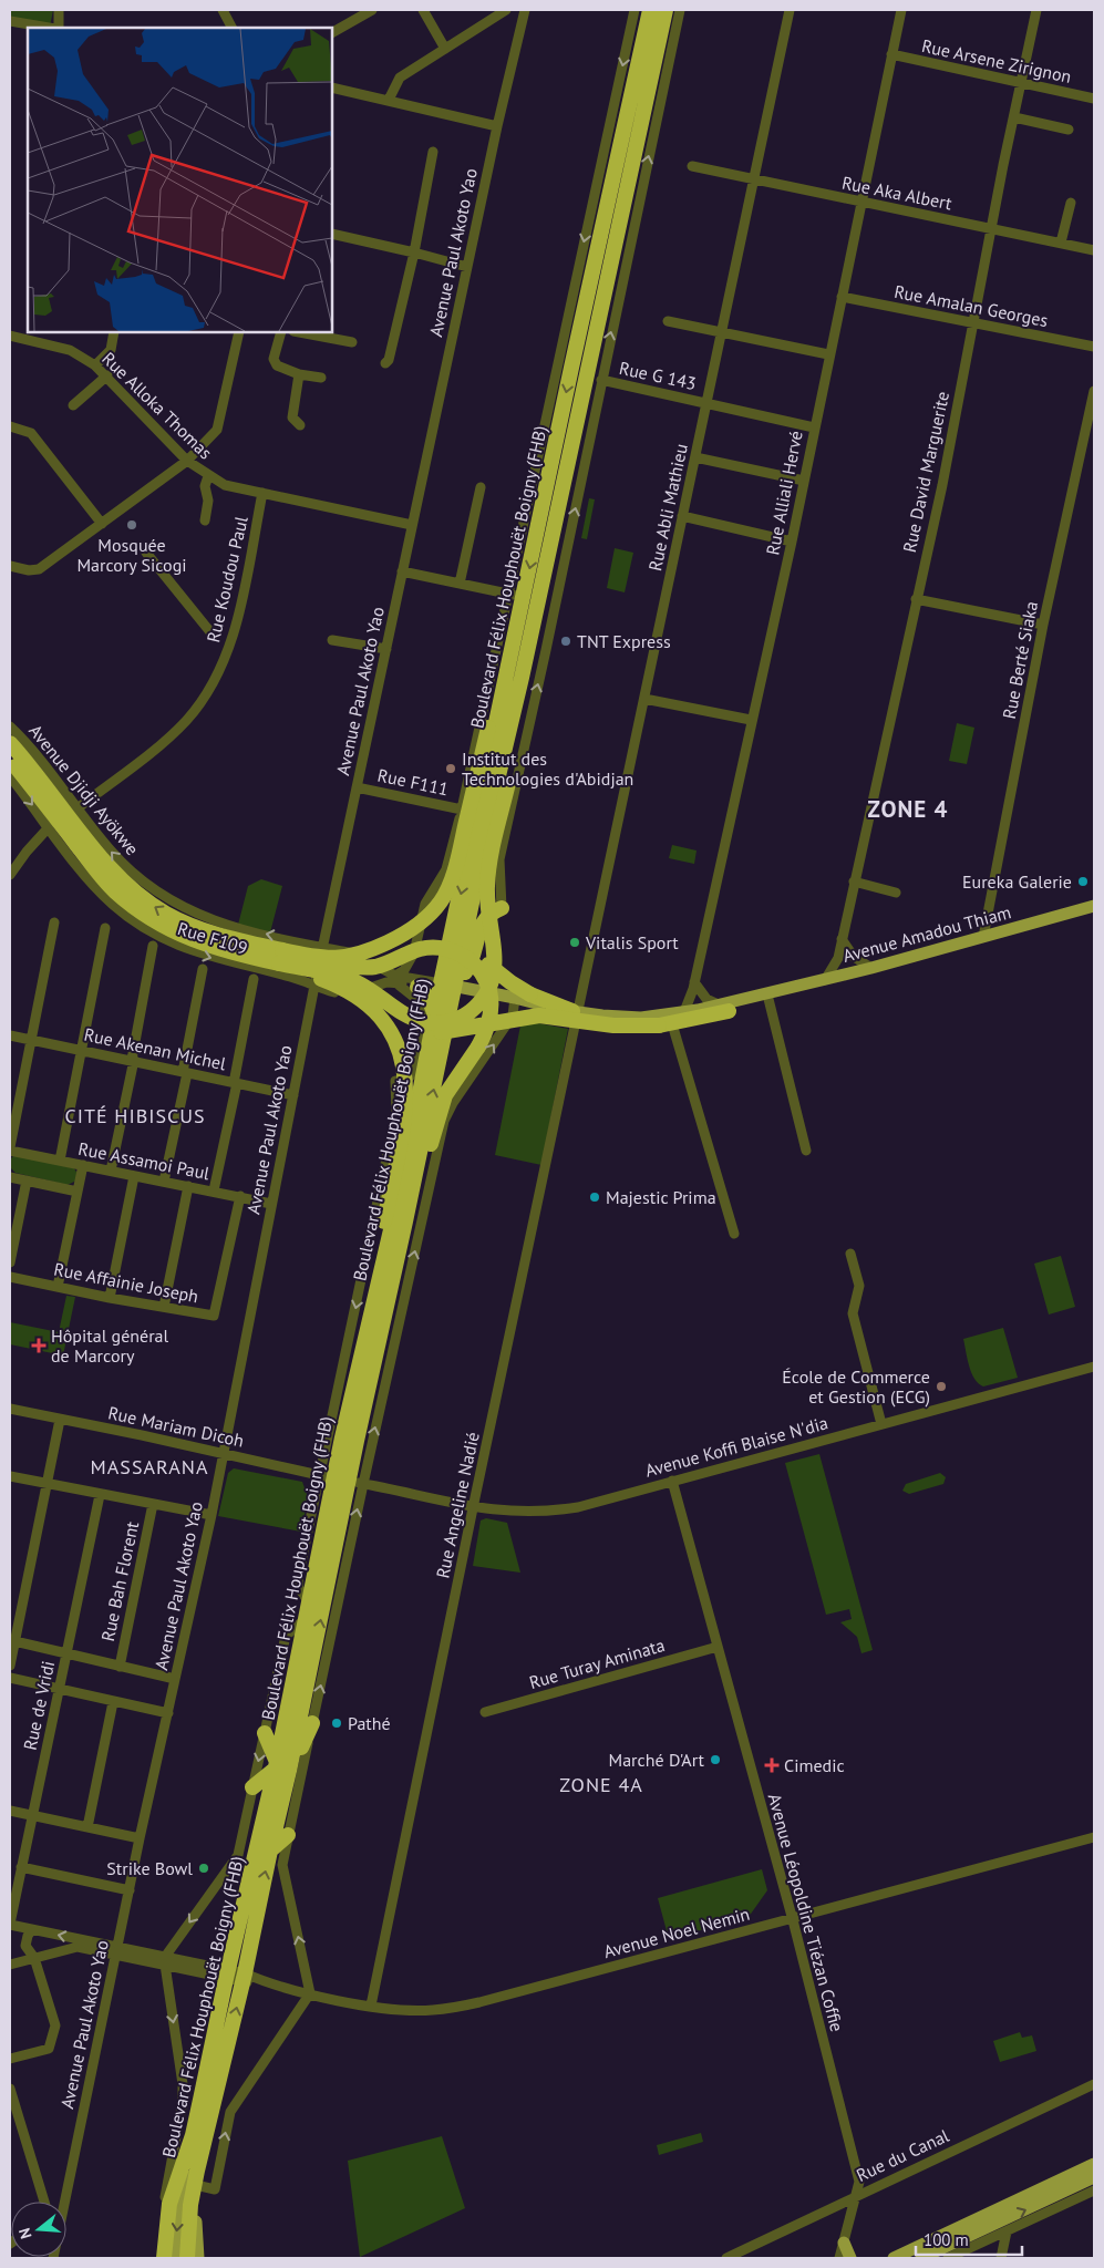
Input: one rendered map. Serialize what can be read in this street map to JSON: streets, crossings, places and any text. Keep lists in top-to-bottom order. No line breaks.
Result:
{"streets":{"highway":["Boulevard Félix Houphouët Boigny (FHB)"],"main road":["Avenue Amadou Thiam"],"street":["Rue Arsene Zirignon","Rue Aka Albert","Avenue Paul Akoto Yao","Rue Amalan Georges","Rue G 143","Rue Alloka Thomas","Rue David Marguerite","Rue Alliali Hervé","Rue Abli Mathieu","Rue Koudou Paul","Rue Berté Siaka","Rue F111","Avenue Djidji Ayökwe","Rue F109","Rue Akenan Michel","Rue Assamoi Paul","Rue Affainie Joseph","Rue Mariam Dicoh","Avenue Koffi Blaise N'dia","Rue Angeline Nadié","Rue Bah Florent","Rue Turay Aminata","Rue de Vridi","Avenue Léopoldine Tiézan Coffie","Avenue Noel Nemin","Rue du Canal"]},"crossings":[["Rue Arsene Zirignon","Rue David Marguerite"],["Rue Arsene Zirignon","Rue Alliali Hervé"],["Rue Aka Albert","Rue David Marguerite"],["Rue Aka Albert","Rue Alliali Hervé"],["Rue Aka Albert","Rue Abli Mathieu"],["Avenue Paul Akoto Yao","Rue Alloka Thomas"],["Avenue Paul Akoto Yao","Rue F111"],["Avenue Paul Akoto Yao","Avenue Djidji Ayökwe"],["Avenue Paul Akoto Yao","Rue F109"],["Avenue Paul Akoto Yao","Rue Akenan Michel"],["Avenue Paul Akoto Yao","Rue Assamoi Paul"],["Avenue Paul Akoto Yao","Rue Mariam Dicoh"],["Avenue Paul Akoto Yao","Avenue Noel Nemin"],["Rue Amalan Georges","Rue David Marguerite"],["Rue Amalan Georges","Rue Alliali Hervé"],["Rue G 143","Rue Alliali Hervé"],["Rue G 143","Rue Abli Mathieu"],["Rue Alloka Thomas","Rue Koudou Paul"],["Rue David Marguerite","Avenue Amadou Thiam"],["Rue Alliali Hervé","Avenue Amadou Thiam"],["Rue Abli Mathieu","Avenue Amadou Thiam"],["Rue Abli Mathieu","Rue Angeline Nadié"],["Boulevard Félix Houphouët Boigny (FHB)","Avenue Djidji Ayökwe"],["Boulevard Félix Houphouët Boigny (FHB)","Avenue Amadou Thiam"],["Boulevard Félix Houphouët Boigny (FHB)","Rue Mariam Dicoh"],["Boulevard Félix Houphouët Boigny (FHB)","Avenue Koffi Blaise N'dia"],["Boulevard Félix Houphouët Boigny (FHB)","Avenue Noel Nemin"],["Rue Koudou Paul","Avenue Djidji Ayökwe"],["Rue Berté Siaka","Avenue Amadou Thiam"],["Avenue Djidji Ayökwe","Avenue Amadou Thiam"],["Avenue Djidji Ayökwe","Rue F109"],["Avenue Amadou Thiam","Rue Angeline Nadié"],["Rue Assamoi Paul","Rue Affainie Joseph"],["Rue Mariam Dicoh","Avenue Koffi Blaise N'dia"],["Avenue Koffi Blaise N'dia","Rue Angeline Nadié"],["Avenue Koffi Blaise N'dia","Avenue Léopoldine Tiézan Coffie"],["Rue Angeline Nadié","Avenue Noel Nemin"],["Rue Turay Aminata","Avenue Léopoldine Tiézan Coffie"],["Avenue Léopoldine Tiézan Coffie","Avenue Noel Nemin"],["Avenue Léopoldine Tiézan Coffie","Rue du Canal"]],"one_way":["Avenue Djidji Ayökwe","Rue F109"],"districts":["ZONE 4","CITÉ HIBISCUS","MASSARANA","ZONE 4A"],"places":{"other":["Mosquée Marcory Sicogi","TNT Express","Institut des Technologies d'Abidjan","Eureka Galerie","Vitalis Sport","Majestic Prima","École de Commerce et Gestion (ECG)","Pathé","Marché D'Art","Strike Bowl"],"health":["Hôpital général de Marcory","Cimedic"]},"scale_bar":"100 m","north":"left"}
